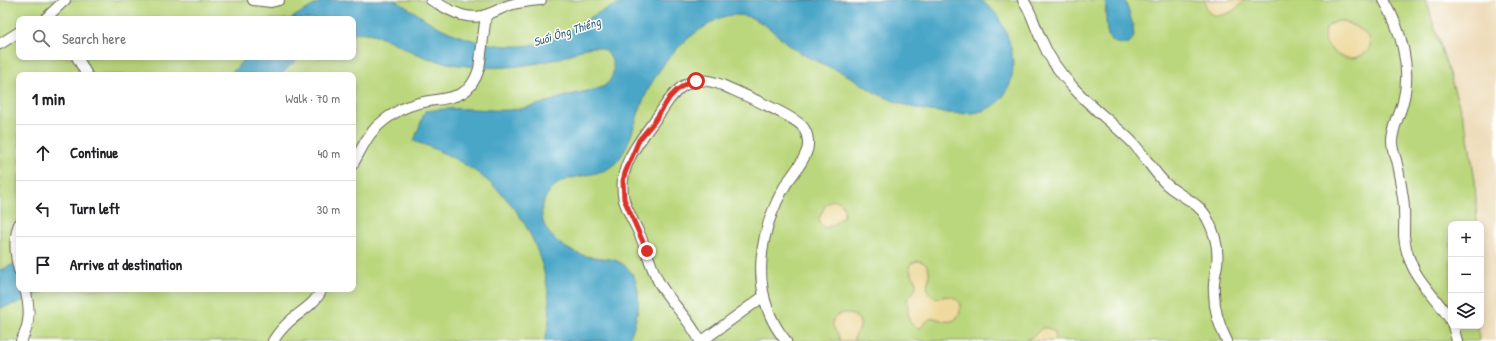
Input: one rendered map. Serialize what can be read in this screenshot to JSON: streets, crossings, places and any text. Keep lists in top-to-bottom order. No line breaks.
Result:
{"water":["Suối Ông Thiềng"],"page":{"search":"Search here","heading":["1 min","Walk · 70 m"],"list":[["Continue","40 m"],["Turn left","30 m"],"Arrive at destination"],"map_buttons":["+","−"]}}
